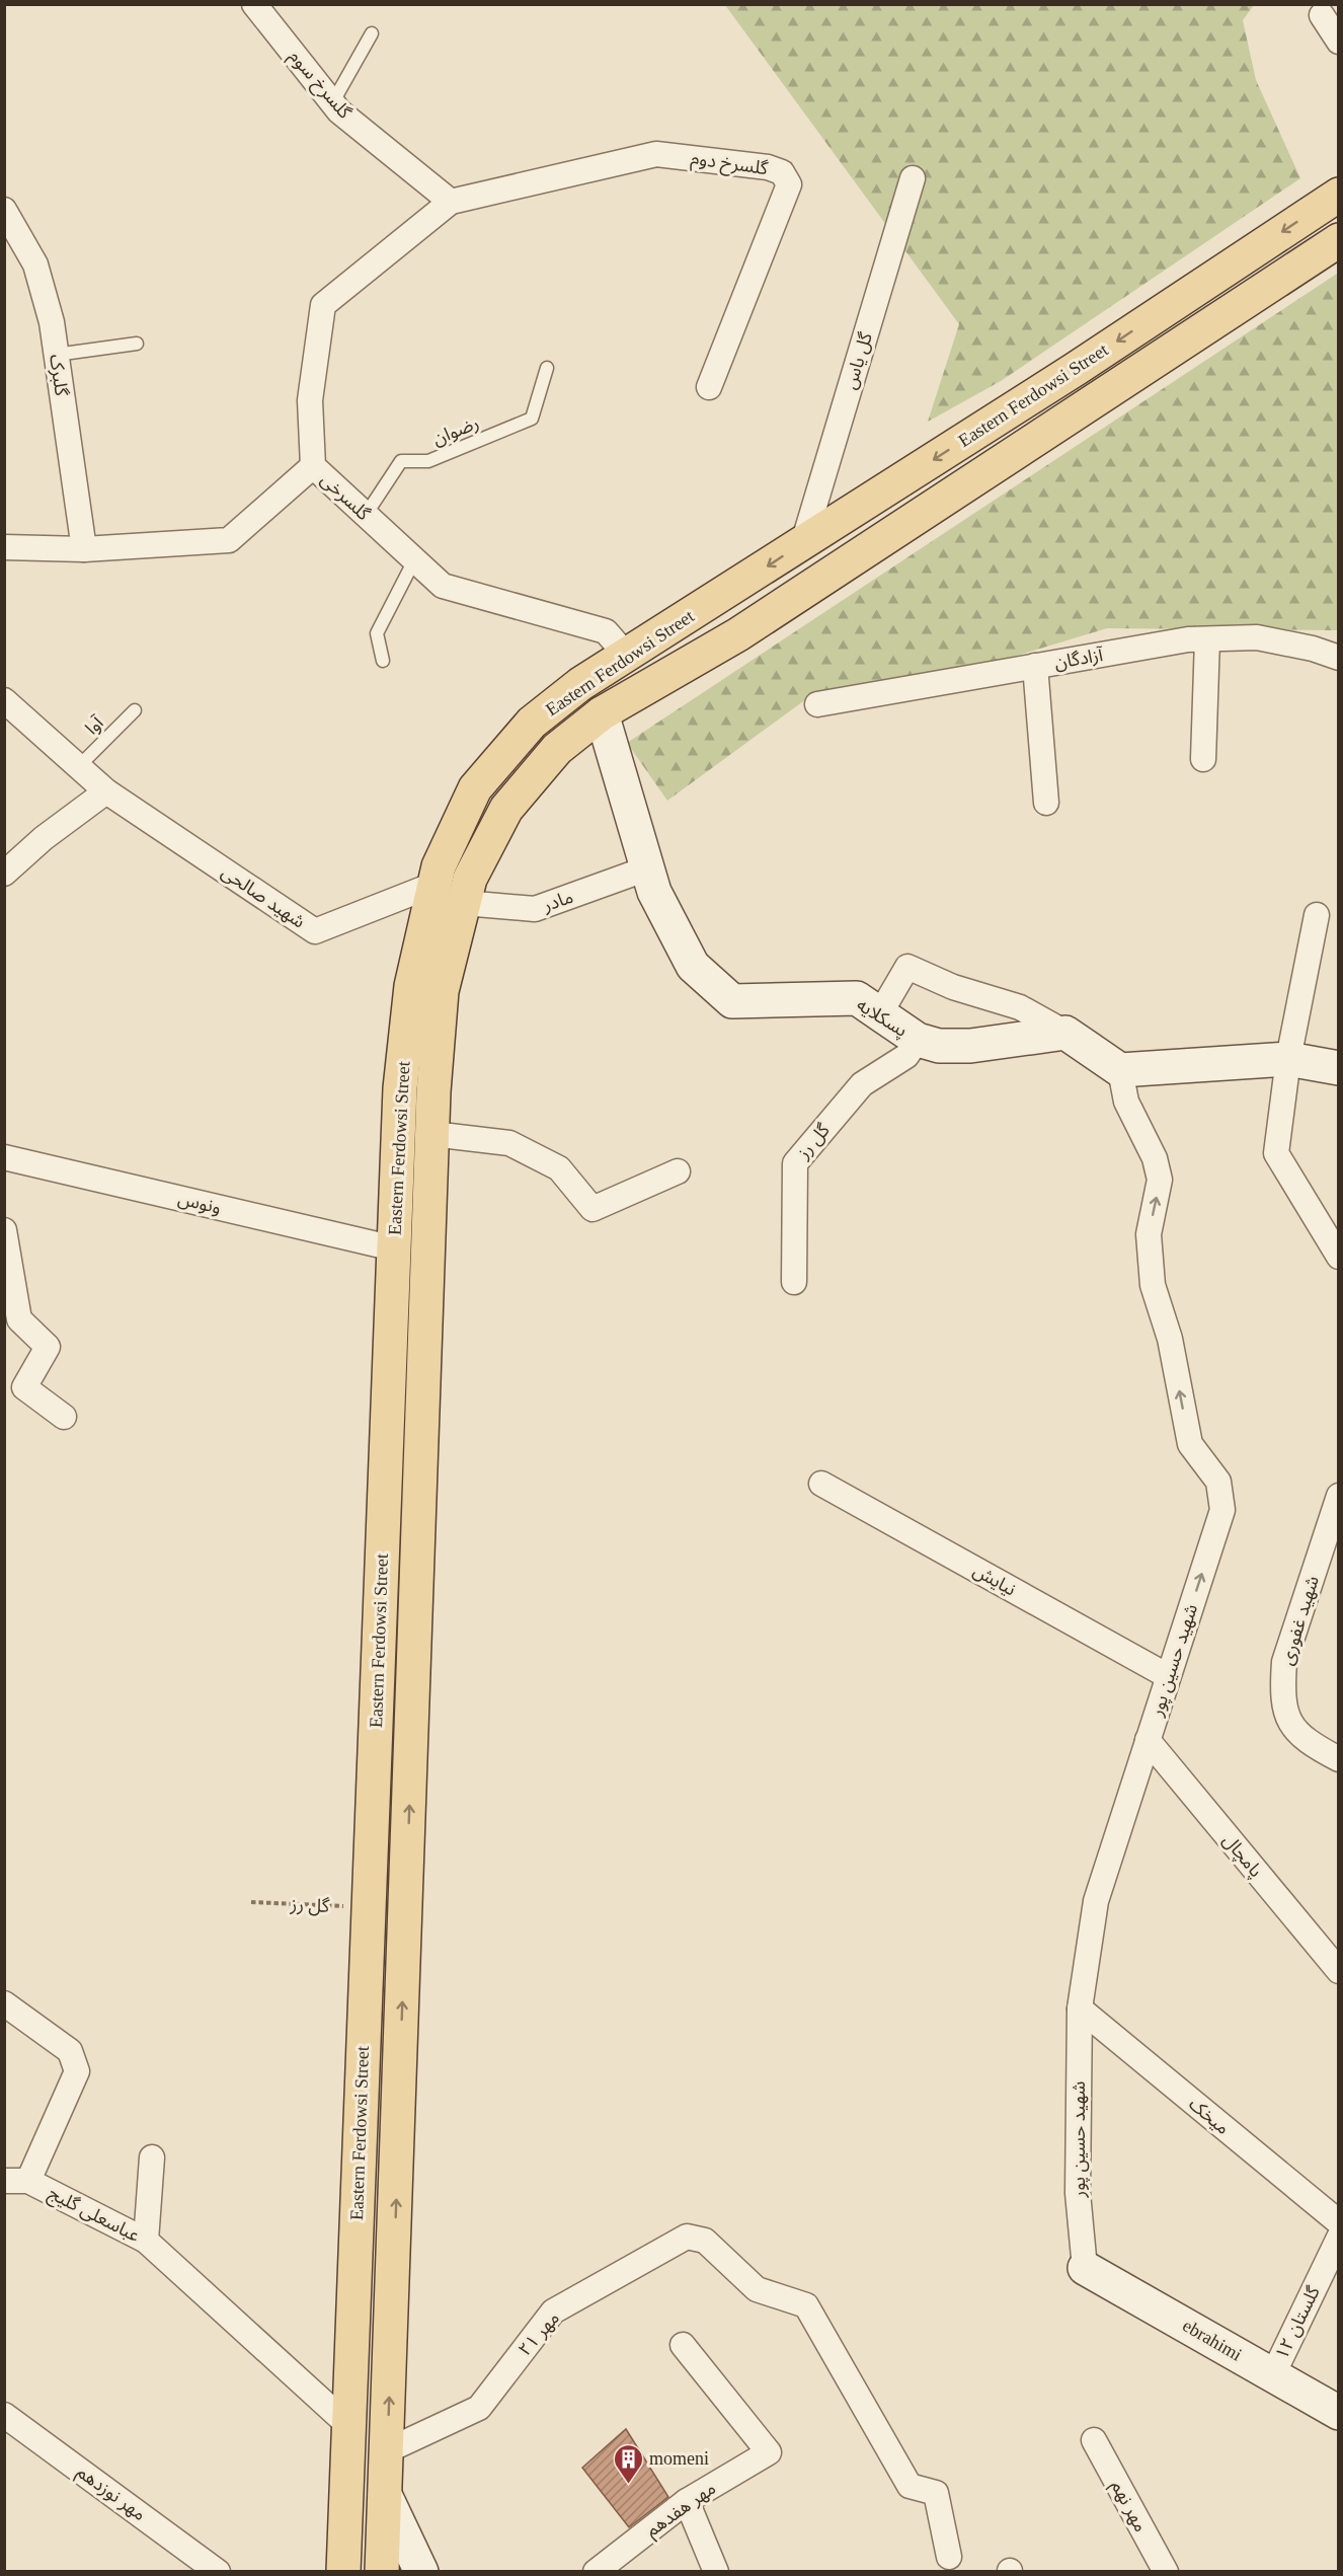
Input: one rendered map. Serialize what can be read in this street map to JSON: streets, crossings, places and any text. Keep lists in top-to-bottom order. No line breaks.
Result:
{"streets":{"main road":["Eastern Ferdowsi Street"],"street":["گلسرخ سوم","گلسرخ دوم","گل یاس","گلبرک","گلسرخی","آزادگان","شهید صالحی","مادر","پسکلایه","گل رز","ونوس","نیایش","شهید غفوری","شهید حسین پور","پامچال","میخک","عباسعلی گلیج","گلستان ۱۲","مهر ۲۱","ebrahimi","مهر نوزدهم","مهر نهم","مهر هفدهم"],"lane":["رضوان","آوا"]},"crossings":[["گلسرخ سوم","گلسرخ دوم"],["گلسرخ سوم","گلسرخی"],["گلسرخ دوم","گلسرخی"],["گل یاس","Eastern Ferdowsi Street"],["Eastern Ferdowsi Street","گلسرخی"],["Eastern Ferdowsi Street","شهید صالحی"],["Eastern Ferdowsi Street","مادر"],["Eastern Ferdowsi Street","پسکلایه"],["Eastern Ferdowsi Street","گل رز"],["Eastern Ferdowsi Street","ونوس"],["Eastern Ferdowsi Street","عباسعلی گلیج"],["Eastern Ferdowsi Street","مهر ۲۱"],["رضوان","گلسرخی"],["آوا","شهید صالحی"],["مادر","پسکلایه"],["پسکلایه","گل رز"],["نیایش","شهید حسین پور"],["شهید حسین پور","پامچال"],["شهید حسین پور","میخک"],["شهید حسین پور","ebrahimi"],["گلستان ۱۲","ebrahimi"]],"places":{"building":["momeni"]}}
